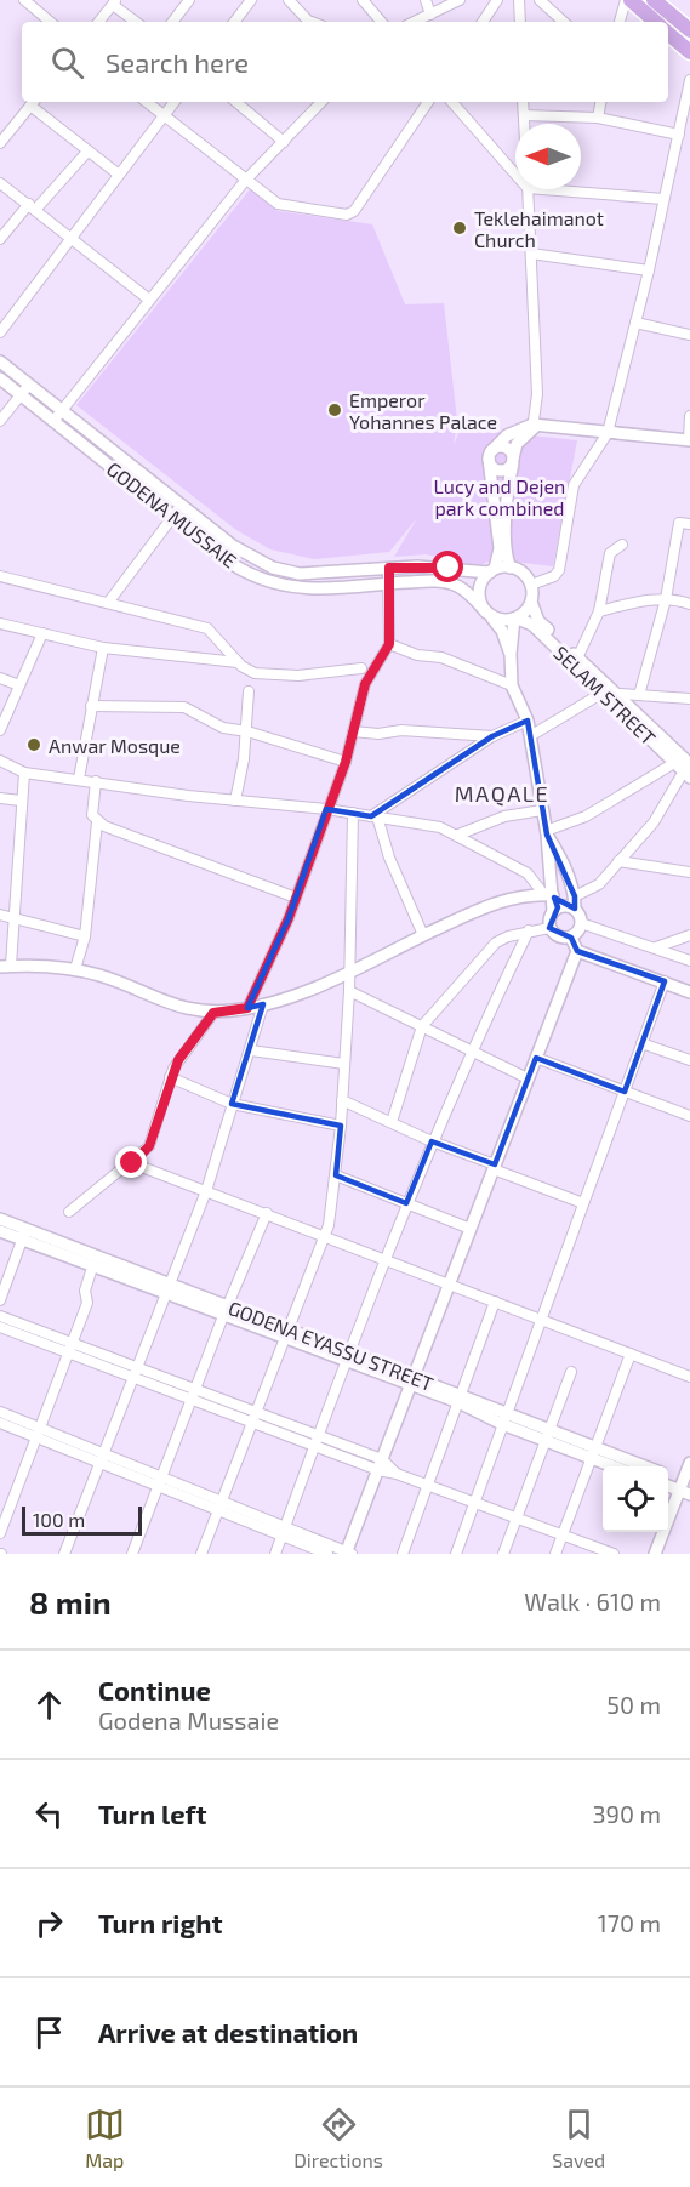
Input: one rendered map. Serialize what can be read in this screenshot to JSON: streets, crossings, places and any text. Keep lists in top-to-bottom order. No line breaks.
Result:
{"streets":{"street":["GODENA MUSSAIE","SELAM STREET","GODENA EYASSU STREET"]},"crossings":[["GODENA MUSSAIE","SELAM STREET"]],"districts":["MAQALE"],"parks":["Lucy and Dejen park combined"],"places":["Teklehaimanot Church","Emperor Yohannes Palace","Anwar Mosque"],"scale_bar":"100 m","north":"left","page":{"search":"Search here","scale":"100 m","heading":["8 min","Walk · 610 m"],"list":[["Continue","Godena Mussaie","50 m"],["Turn left","390 m"],["Turn right","170 m"],"Arrive at destination"],"nav":["Map","Directions","Saved"]}}
